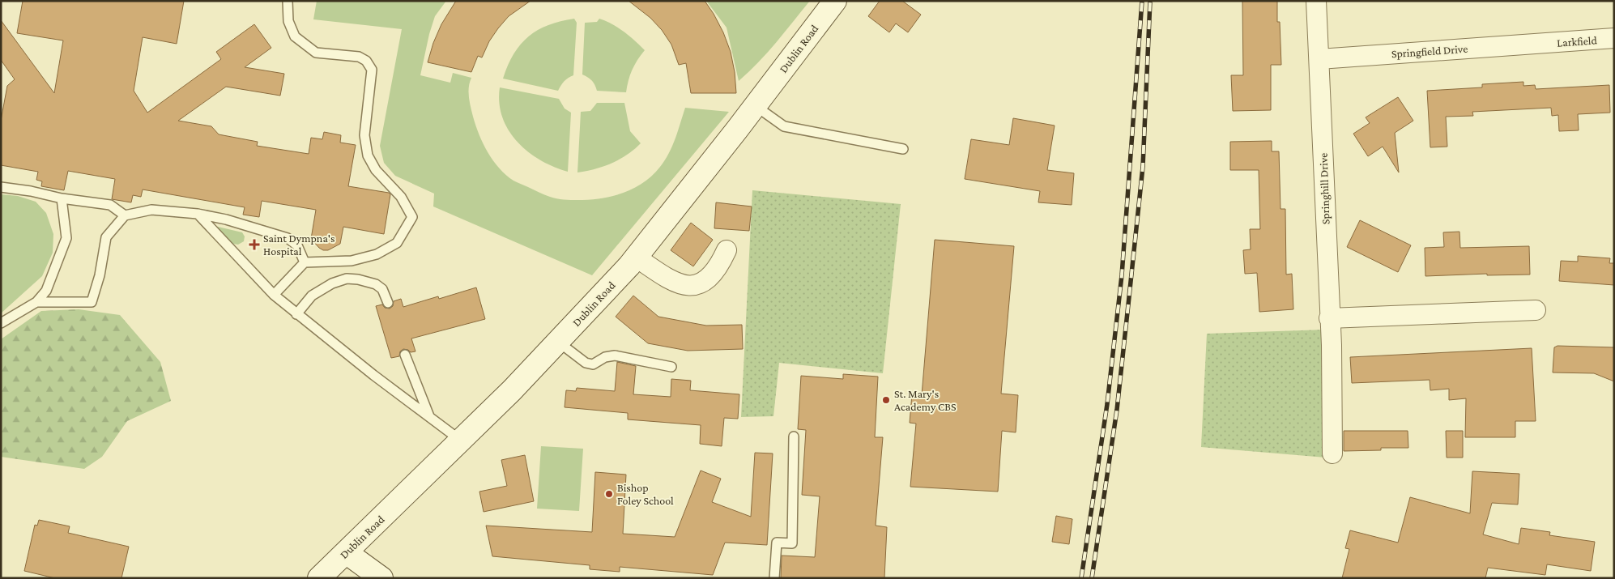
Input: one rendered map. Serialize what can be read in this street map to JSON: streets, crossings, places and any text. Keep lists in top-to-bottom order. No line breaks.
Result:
{"streets":{"main road":["Dublin Road"],"street":["Larkfield","Springfield Drive","Springhill Drive"]},"crossings":[["Larkfield","Springfield Drive"],["Springfield Drive","Springhill Drive"]],"places":{"health":["Saint Dympna's Hospital"],"other":["St. Mary's Academy CBS","Bishop Foley School"]}}
